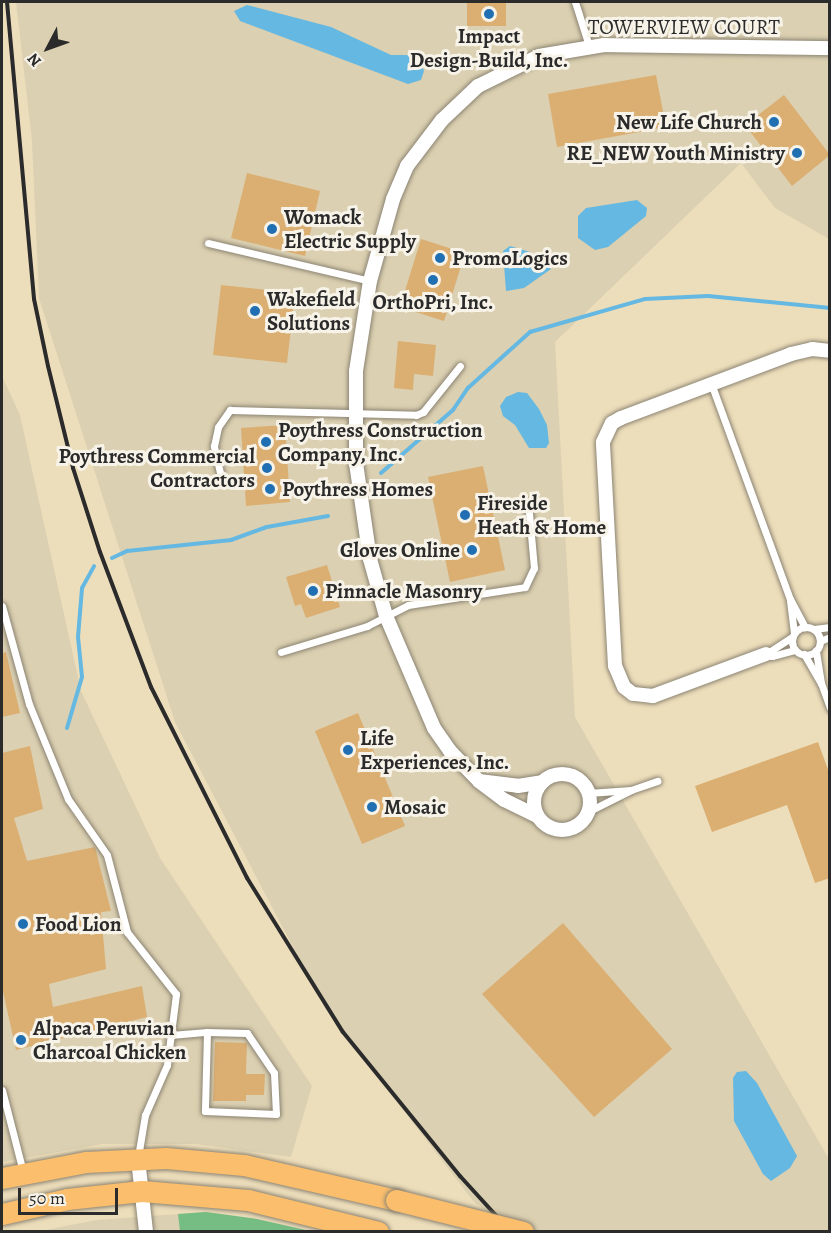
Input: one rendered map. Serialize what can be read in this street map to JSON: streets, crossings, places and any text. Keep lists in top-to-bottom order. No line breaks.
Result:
{"streets":{"street":["TOWERVIEW COURT"]},"places":["Impact Design-Build, Inc.","New Life Church","RE_NEW Youth Ministry","Womack Electric Supply","PromoLogics","OrthoPri, Inc.","Wakefield Solutions","Poythress Construction Company, Inc.","Poythress Commercial Contractors","Poythress Homes","Fireside Heath & Home","Gloves Online","Pinnacle Masonry","Life Experiences, Inc.","Mosaic","Food Lion","Alpaca Peruvian Charcoal Chicken"],"scale_bar":"50 m","north":"bottom left"}
